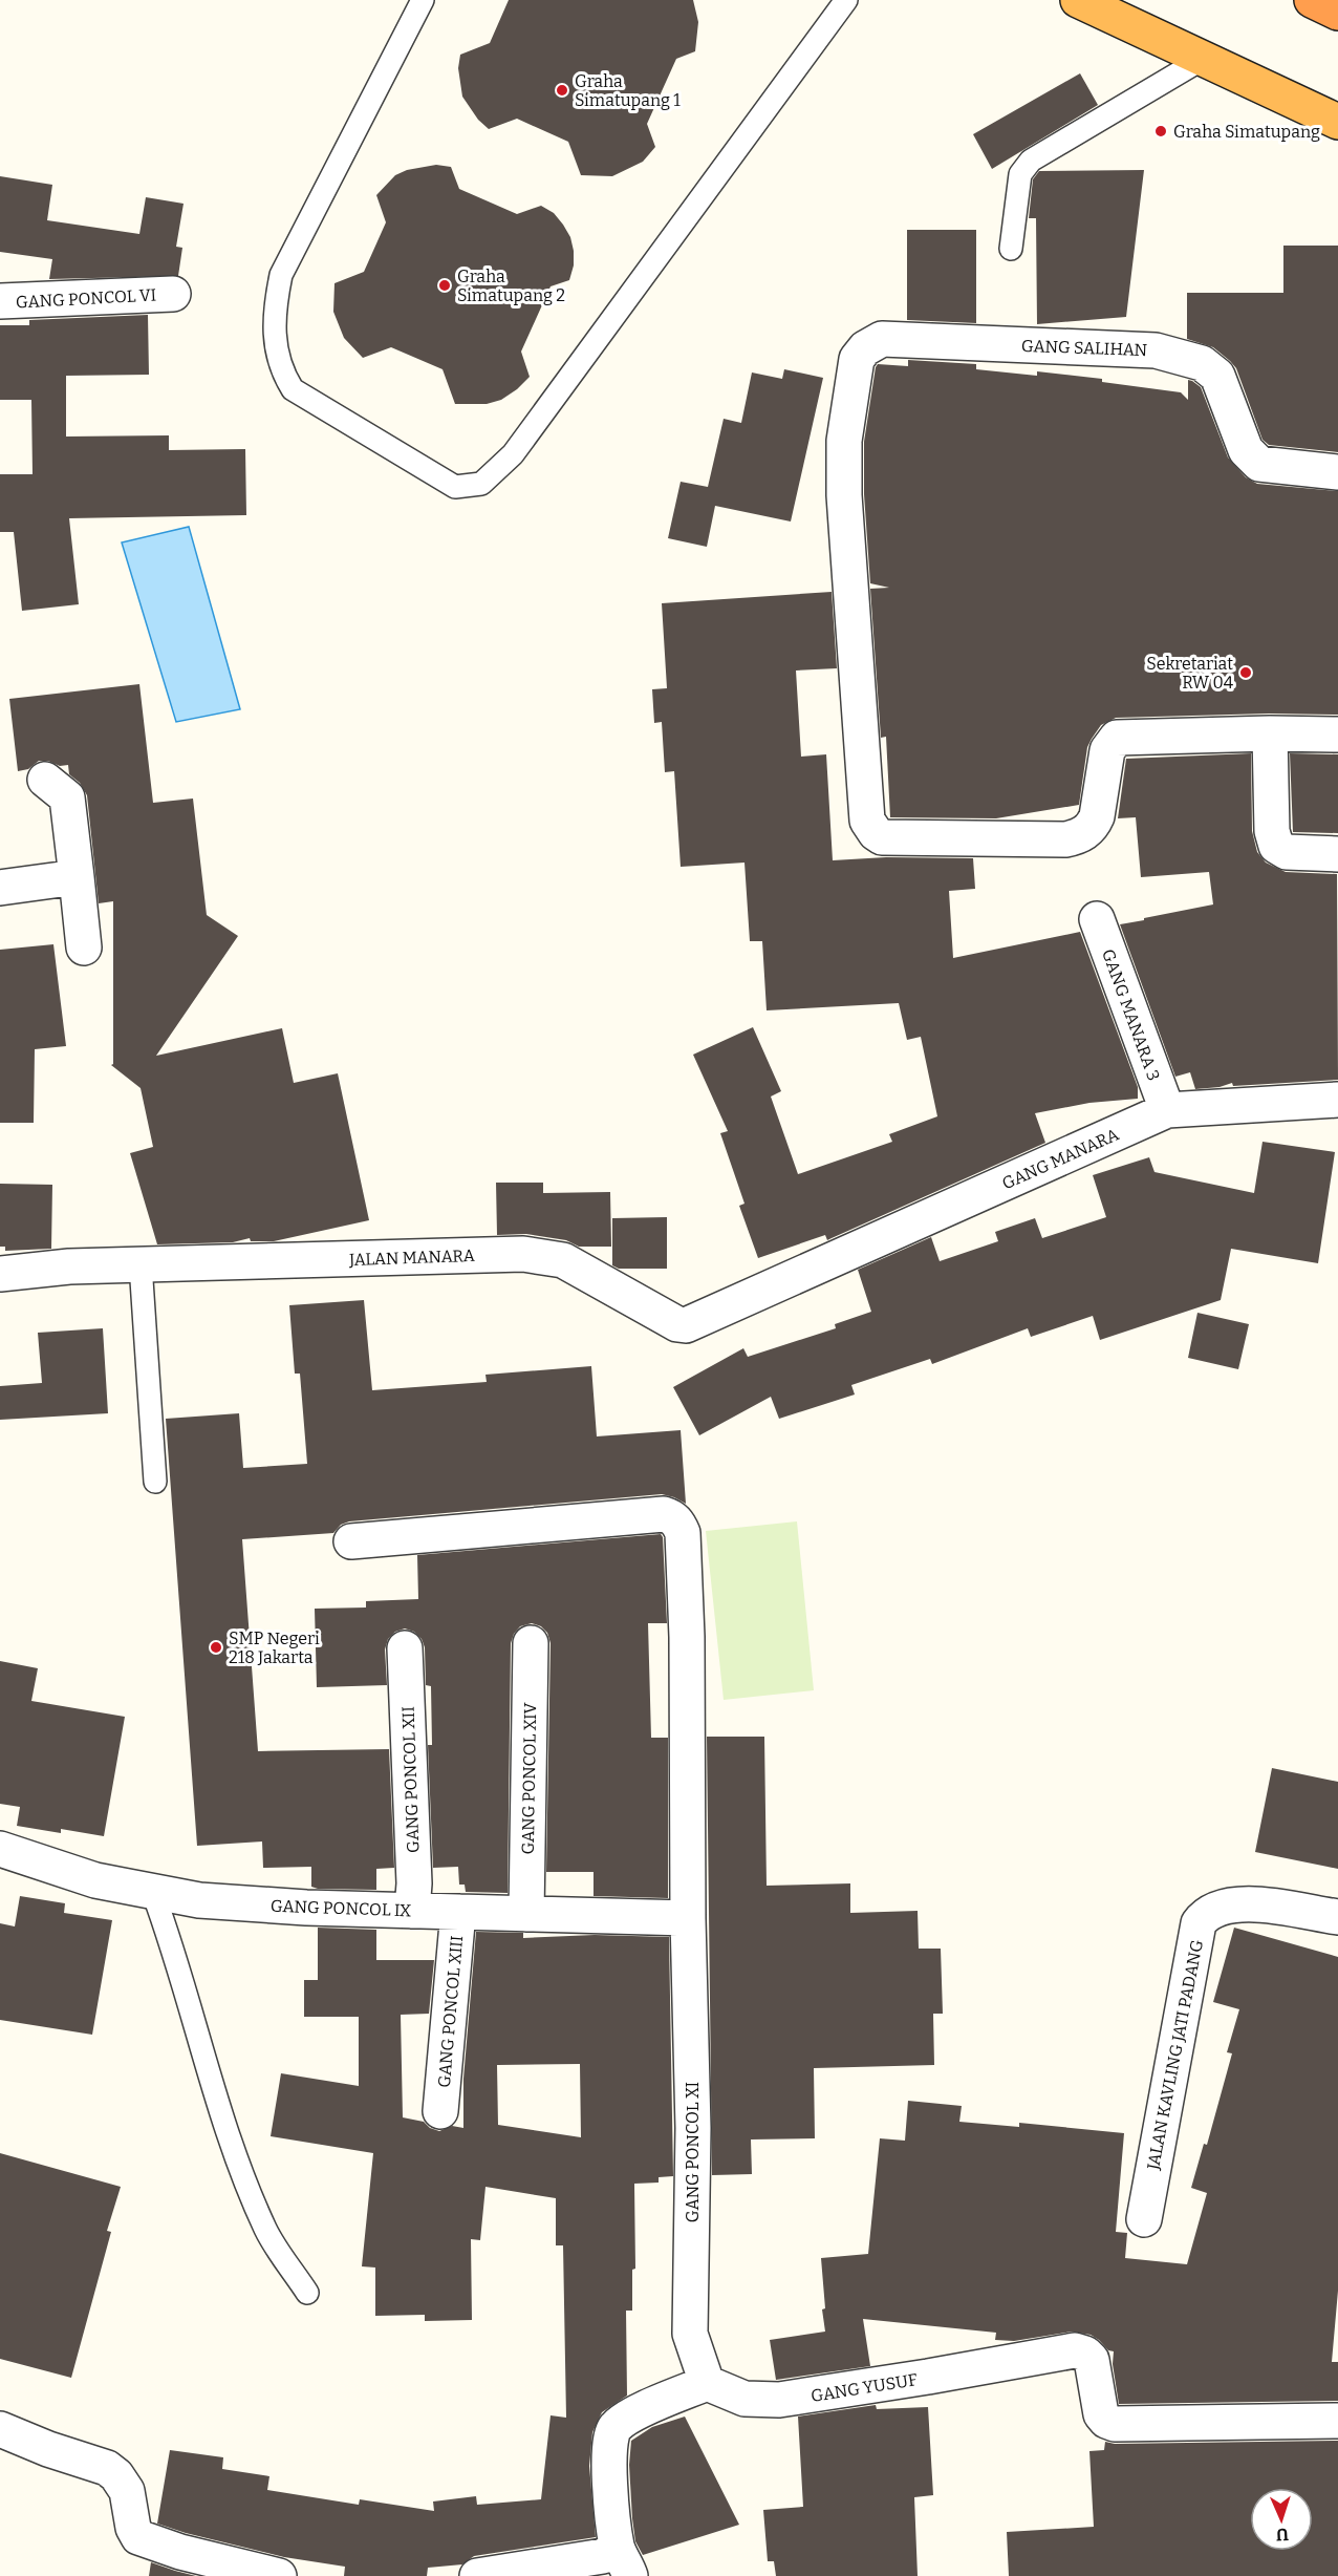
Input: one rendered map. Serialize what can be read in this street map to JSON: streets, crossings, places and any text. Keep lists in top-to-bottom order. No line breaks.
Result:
{"streets":{"street":["GANG PONCOL VI","GANG SALIHAN","GANG MANARA 3","GANG MANARA","JALAN MANARA","GANG PONCOL XIV","GANG PONCOL XII","GANG PONCOL IX","GANG PONCOL XIII","JALAN KAVLING JATI PADANG","GANG PONCOL XI","GANG YUSUF"]},"crossings":[["GANG MANARA 3","GANG MANARA"],["GANG MANARA","JALAN MANARA"],["GANG PONCOL XIV","GANG PONCOL IX"],["GANG PONCOL XII","GANG PONCOL IX"],["GANG PONCOL IX","GANG PONCOL XIII"],["GANG PONCOL IX","GANG PONCOL XI"],["GANG PONCOL XI","GANG YUSUF"]],"places":["Graha Simatupang 1","Graha Simatupang","Graha Simatupang 2","Sekretariat RW 04","SMP Negeri 218 Jakarta"],"north":"bottom"}
